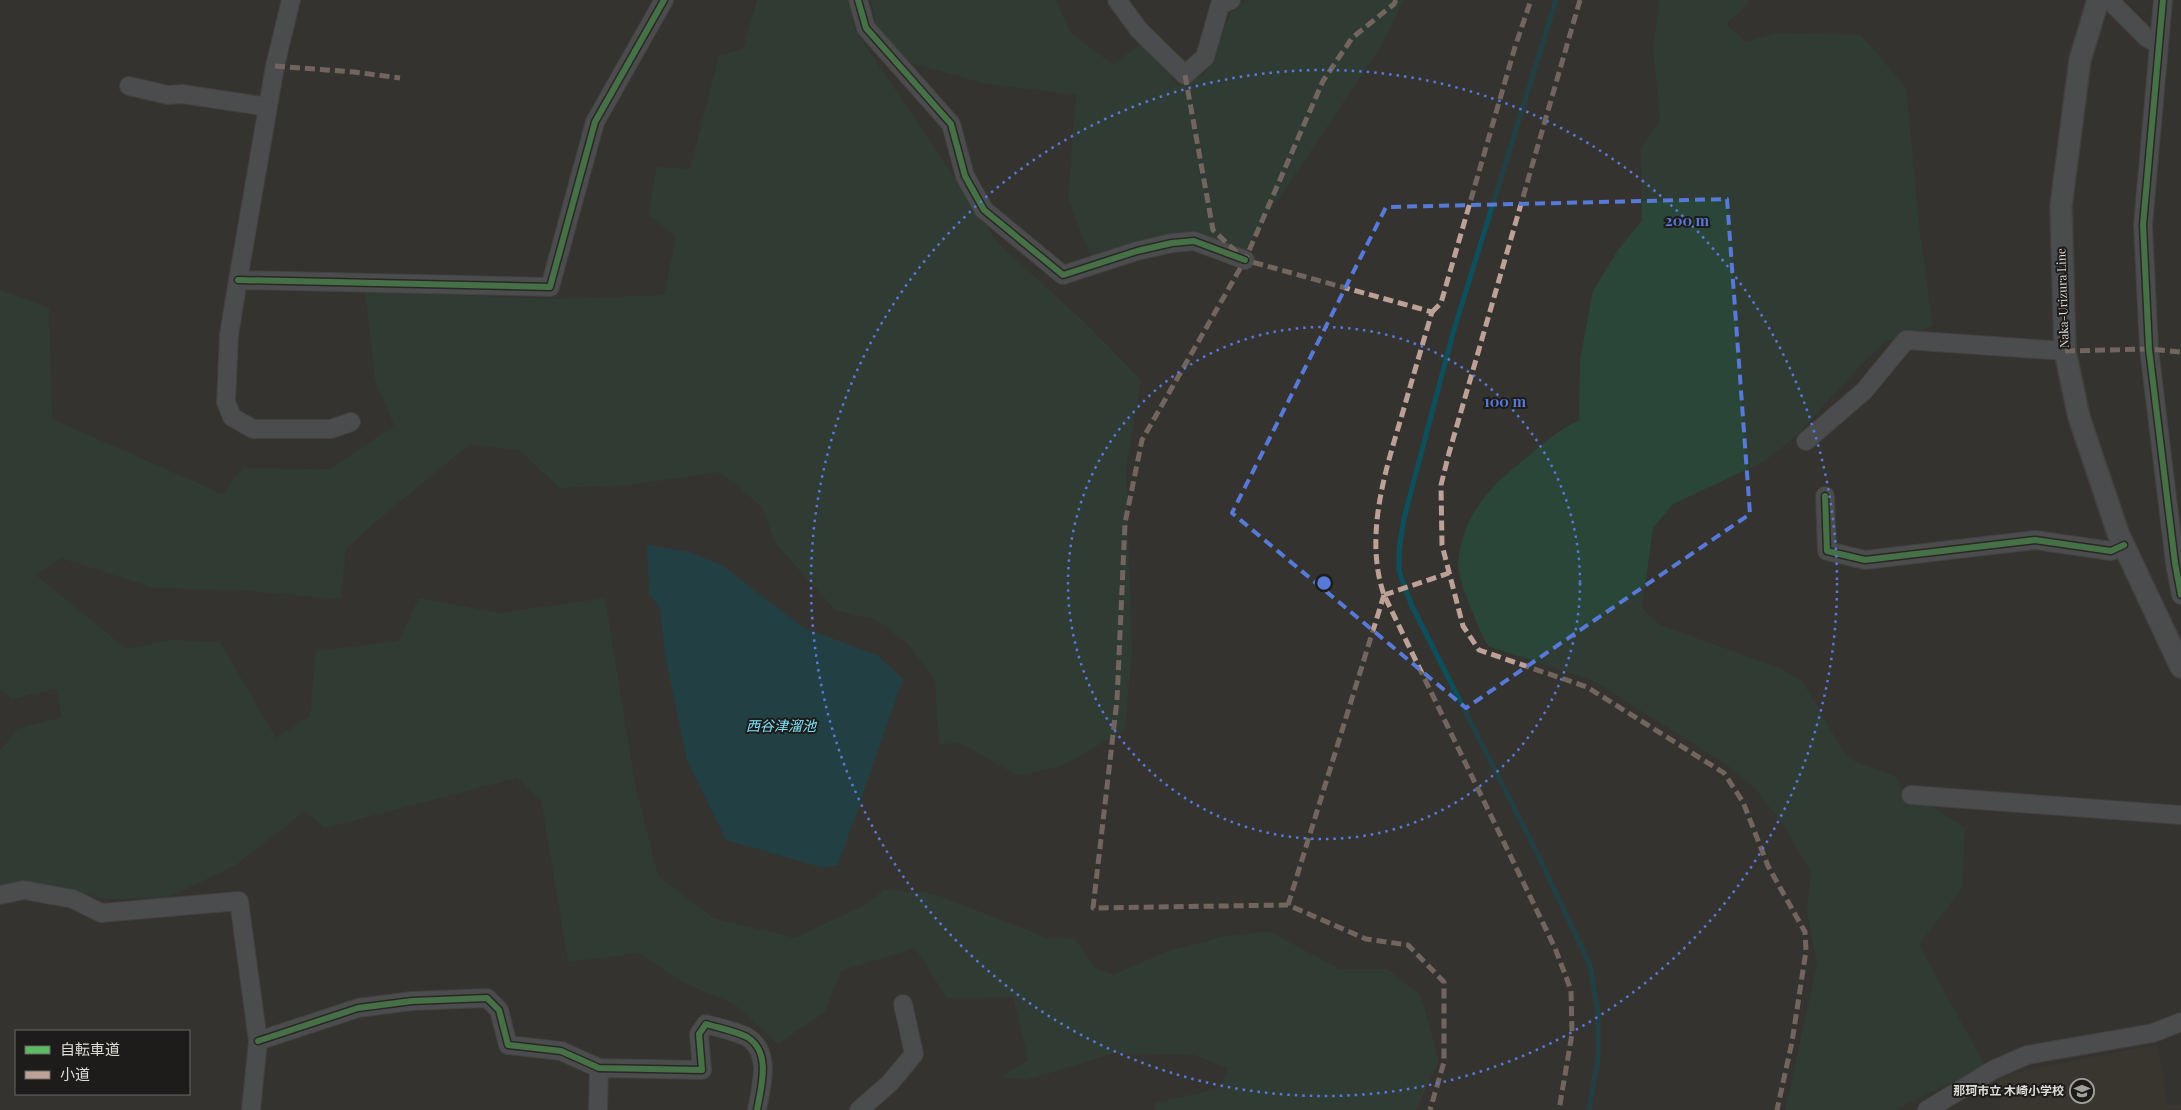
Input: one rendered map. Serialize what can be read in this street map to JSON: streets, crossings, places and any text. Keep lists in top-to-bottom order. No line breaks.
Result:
{"streets":{"main road":["Naka-Urizura Line"]},"water":["西谷津溜池"],"places":{"school or university":["那珂市立 木崎小学校"]},"legend":["自転車道","小道"],"rings":["200 m","100 m"]}
